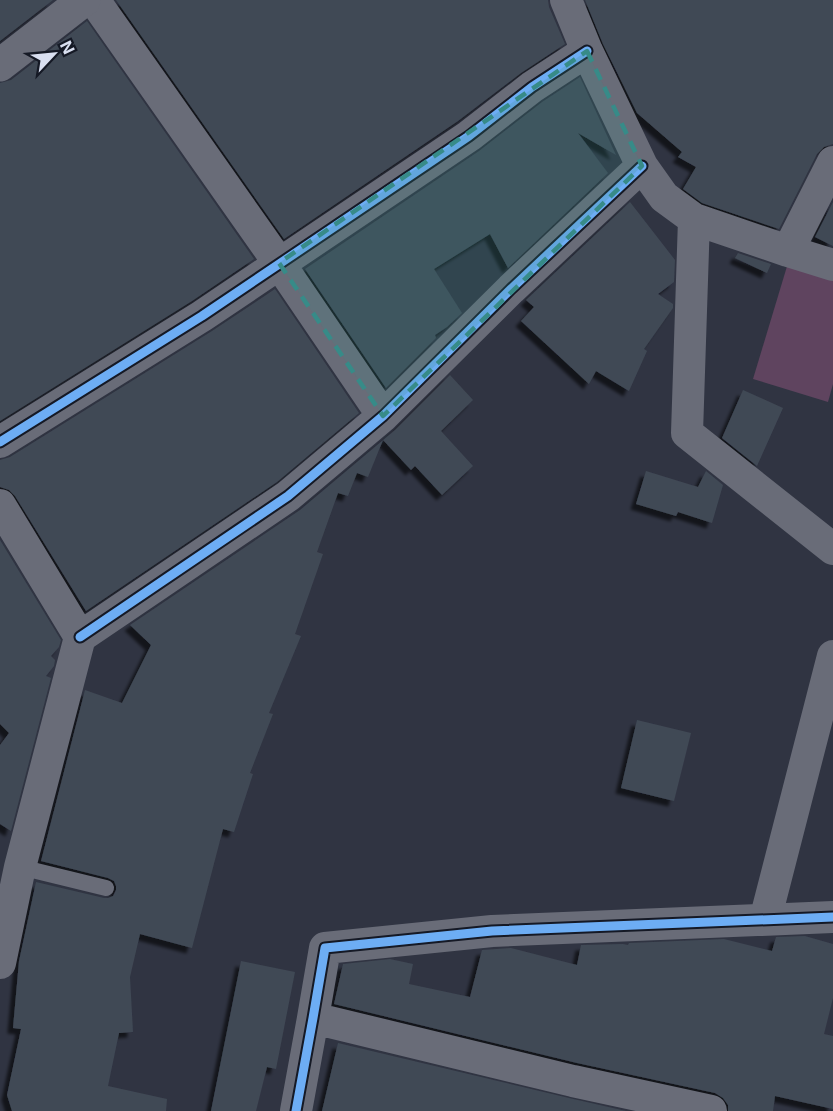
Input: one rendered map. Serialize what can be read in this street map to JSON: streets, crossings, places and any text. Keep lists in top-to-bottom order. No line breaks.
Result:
{"north":"top right"}
